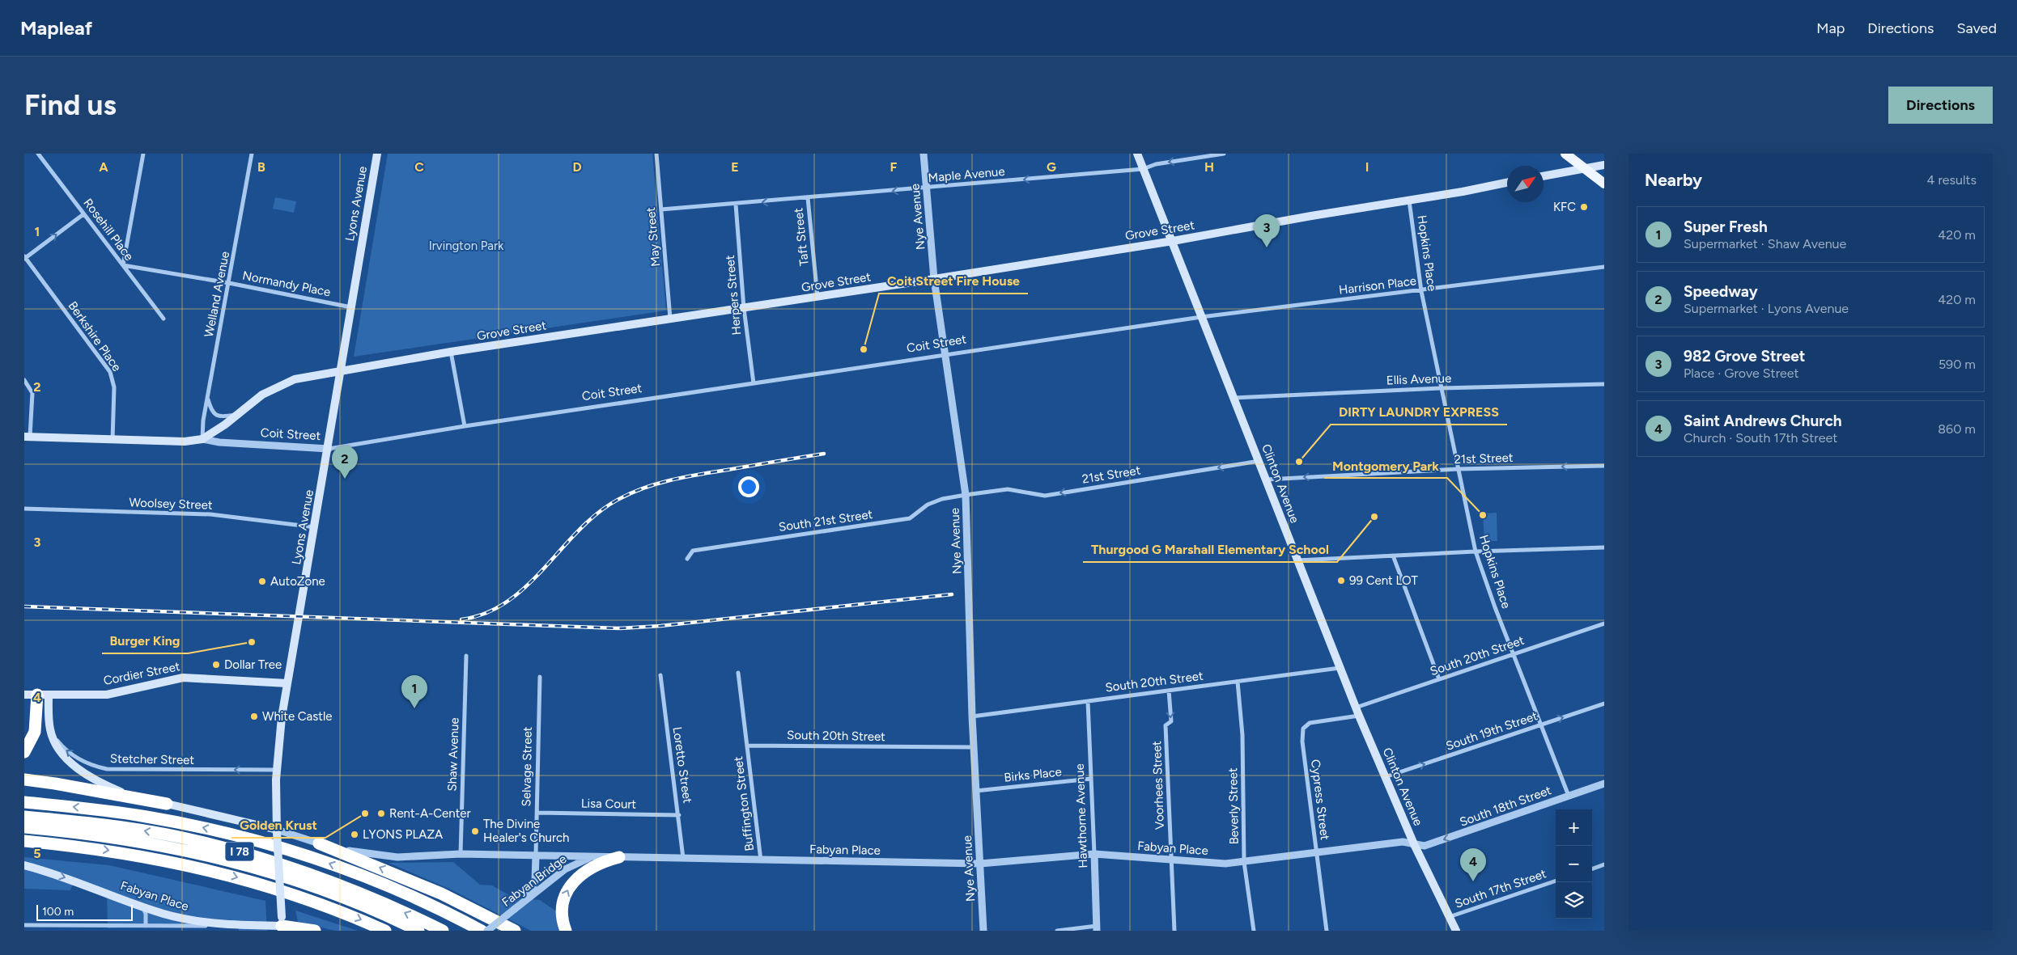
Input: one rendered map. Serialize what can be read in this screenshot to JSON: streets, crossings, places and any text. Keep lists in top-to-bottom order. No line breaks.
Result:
{"streets":{"highway":["I 78"],"main road":["Lyons Avenue","Grove Street","Coit Street","Clinton Avenue","Cordier Street","Fabyan Place"],"street":["Maple Avenue","Nye Avenue","Rosehill Place","May Street","Taft Street","Hopkins Place","Normandy Place","Harrison Place","Welland Avenue","Herpers Street","Berkshire Place","Ellis Avenue","21st Street","Woolsey Street","South 21st Street","South 20th Street","South 19th Street","Shaw Avenue","Stetcher Street","Loretto Street","Selvage Street","Birks Place","Voorhees Street","Cypress Street","Lisa Court","Buffington Street","Beverly Street","South 18th Street","Hawthorne Avenue","Fabyan Bridge","South 17th Street"]},"crossings":[["Maple Avenue","Nye Avenue"],["Maple Avenue","May Street"],["Maple Avenue","Taft Street"],["Maple Avenue","Herpers Street"],["Maple Avenue","Clinton Avenue"],["Lyons Avenue","Grove Street"],["Lyons Avenue","Normandy Place"],["Lyons Avenue","Coit Street"],["Lyons Avenue","Woolsey Street"],["Lyons Avenue","Cordier Street"],["Lyons Avenue","Stetcher Street"],["Lyons Avenue","Fabyan Place"],["Nye Avenue","Grove Street"],["Nye Avenue","Coit Street"],["Nye Avenue","21st Street"],["Nye Avenue","South 21st Street"],["Nye Avenue","South 20th Street"],["Nye Avenue","Birks Place"],["Nye Avenue","Fabyan Place"],["Rosehill Place","Normandy Place"],["Grove Street","May Street"],["Grove Street","Taft Street"],["Grove Street","Hopkins Place"],["Grove Street","Welland Avenue"],["Grove Street","Herpers Street"],["Grove Street","Coit Street"],["Grove Street","Clinton Avenue"],["Hopkins Place","Harrison Place"],["Hopkins Place","Ellis Avenue"],["Hopkins Place","21st Street"],["Hopkins Place","South 20th Street"],["Hopkins Place","South 19th Street"],["Hopkins Place","South 18th Street"],["Normandy Place","Welland Avenue"],["Harrison Place","Coit Street"],["Harrison Place","Clinton Avenue"],["Welland Avenue","Coit Street"],["Herpers Street","Coit Street"],["Berkshire Place","Coit Street"],["Coit Street","Clinton Avenue"],["Ellis Avenue","Clinton Avenue"],["21st Street","Clinton Avenue"],["21st Street","South 21st Street"],["Clinton Avenue","South 20th Street"],["Clinton Avenue","South 19th Street"],["Clinton Avenue","Cypress Street"],["Clinton Avenue","South 18th Street"],["Clinton Avenue","Fabyan Place"],["Clinton Avenue","South 17th Street"],["South 20th Street","Voorhees Street"],["South 20th Street","Cypress Street"],["South 20th Street","Buffington Street"],["South 20th Street","Beverly Street"],["South 20th Street","Hawthorne Avenue"],["Shaw Avenue","Fabyan Place"],["Loretto Street","Lisa Court"],["Loretto Street","Fabyan Place"],["Selvage Street","Lisa Court"],["Selvage Street","Fabyan Place"],["Selvage Street","Fabyan Bridge"],["Birks Place","Hawthorne Avenue"],["Voorhees Street","Fabyan Place"],["Cypress Street","Fabyan Place"],["Buffington Street","Fabyan Place"],["Beverly Street","Fabyan Place"],["South 18th Street","Fabyan Place"],["Hawthorne Avenue","Fabyan Place"],["Fabyan Place","Fabyan Bridge"]],"one_way":["Maple Avenue","21st Street","South 19th Street","Stetcher Street","Voorhees Street","South 18th Street"],"parks":["Irvington Park"],"places":["KFC","Coit Street Fire House","DIRTY LAUNDRY EXPRESS","Montgomery Park","Thurgood G Marshall Elementary School","99 Cent LOT","AutoZone","Burger King","Dollar Tree","White Castle","Golden Krust","Rent-A-Center","The Divine Healer's Church","LYONS PLAZA"],"scale_bar":"100 m","north":"top right","page":{"header":"Mapleaf","nav":["Map","Directions","Saved"],"buttons":"Directions","title":"Find us","heading":["Nearby","4 results"],"list":[{"mark":"1","name":"Super Fresh","note":"Supermarket · Shaw Avenue","value":"420 m"},{"mark":"2","name":"Speedway","note":"Supermarket · Lyons Avenue","value":"420 m"},{"mark":"3","name":"982 Grove Street","note":"Place · Grove Street","value":"590 m"},{"mark":"4","name":"Saint Andrews Church","note":"Church · South 17th Street","value":"860 m"}],"pins":["3","2","1","4"],"map_buttons":["+","−"],"scale":"100 m"},"grid":{"columns":["A","B","C","D","E","F","G","H","I"],"rows":["1","2","3","4","5"]}}
